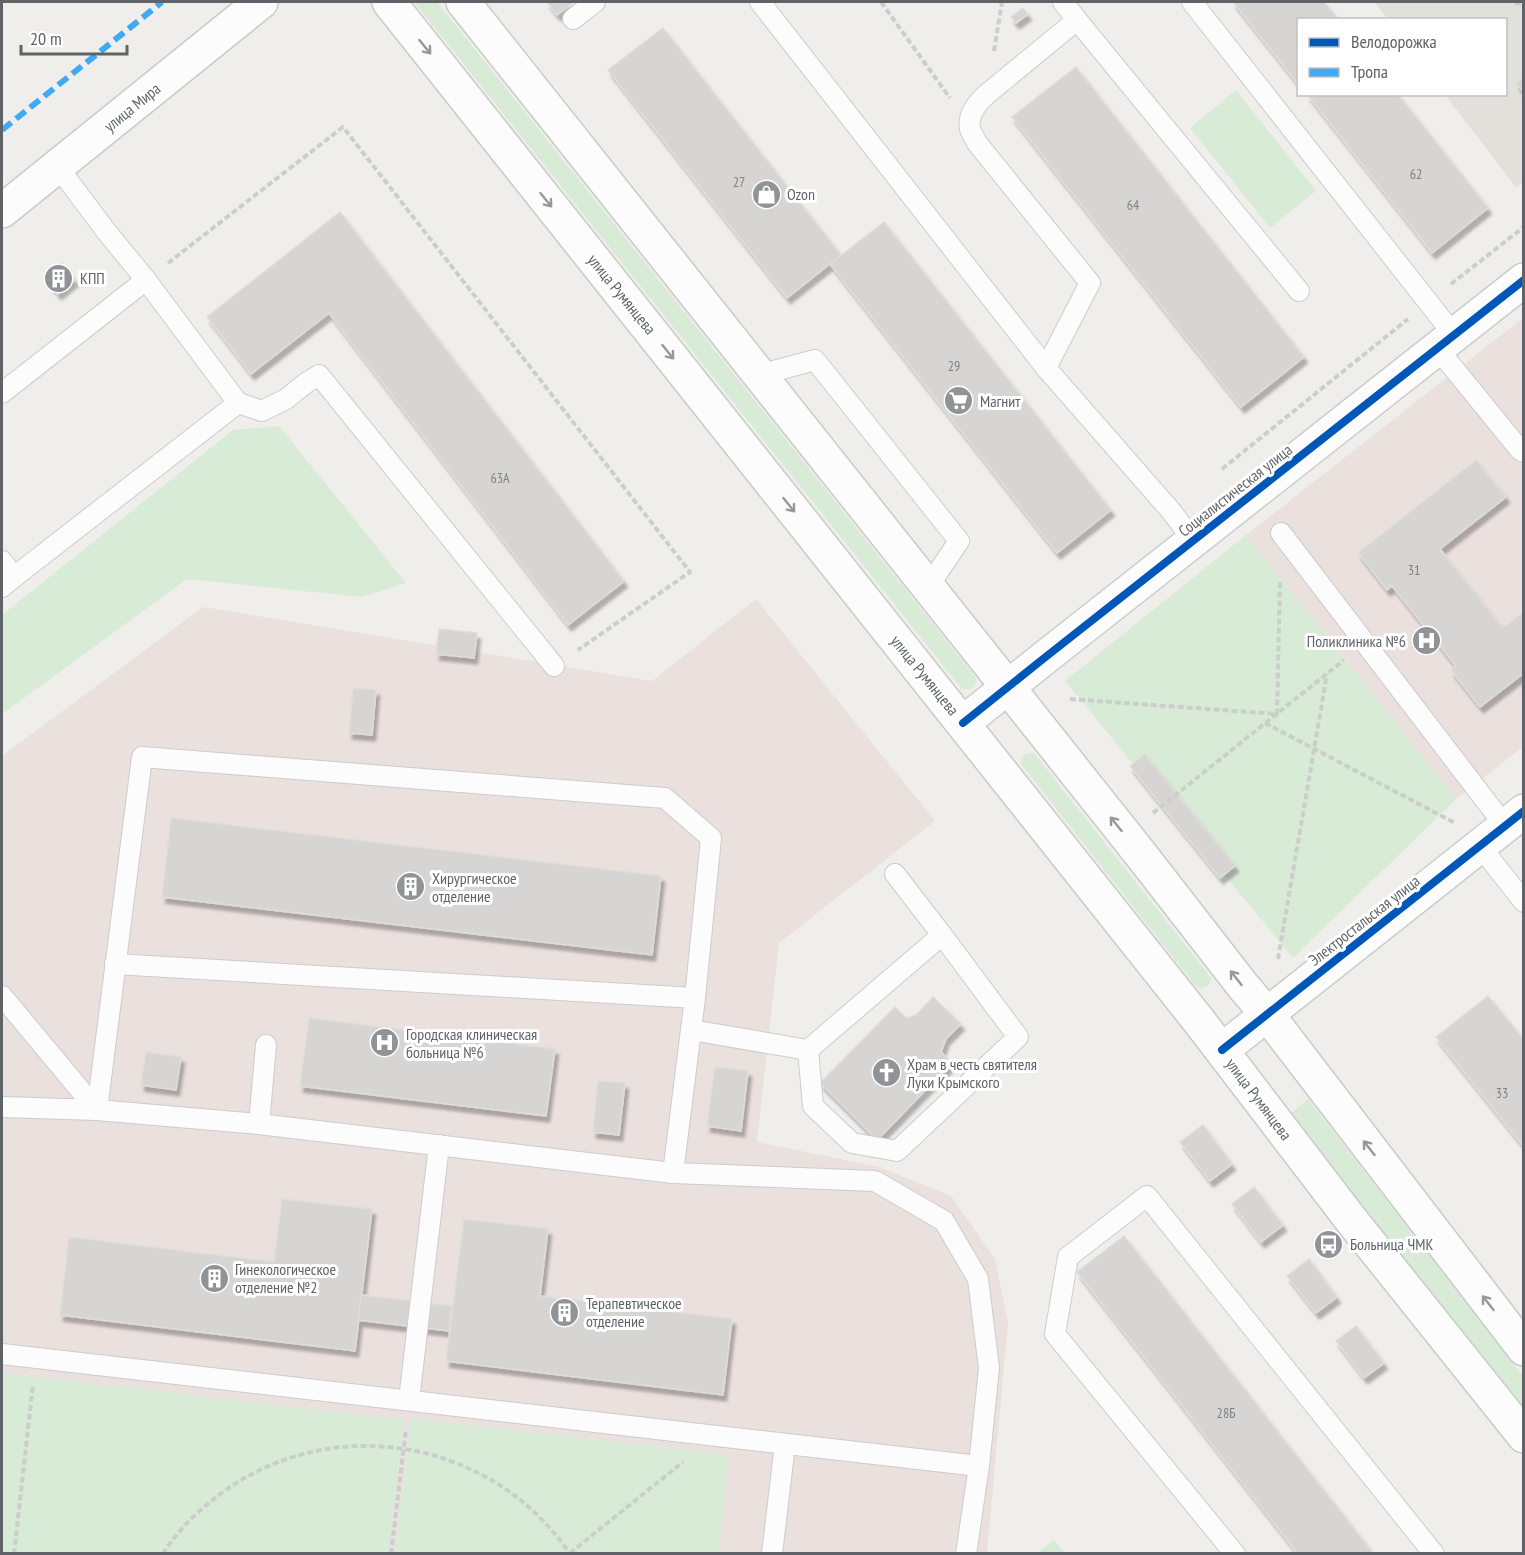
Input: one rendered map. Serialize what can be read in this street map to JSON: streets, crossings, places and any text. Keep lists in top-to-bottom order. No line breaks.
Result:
{"streets":{"main road":["улица Мира","улица Румянцева","Социалистическая улица","Электростальская улица"]},"crossings":[["улица Румянцева","Социалистическая улица"],["улица Румянцева","Электростальская улица"]],"places":{"shop":["Ozon"],"building":["КПП","Хирургическое отделение","Гинекологическое отделение №2","Терапевтическое отделение"],"supermarket":["Магнит"],"hospital":["Поликлиника №6","Городская клиническая больница №6"],"church":["Храм в честь святителя Луки Крымского"],"bus stop":["Больница ЧМК"]},"house_numbers":["62","27","64","29","63А","31","33","28Б"],"legend":["Велодорожка","Тропа"],"scale_bar":"20 m"}
